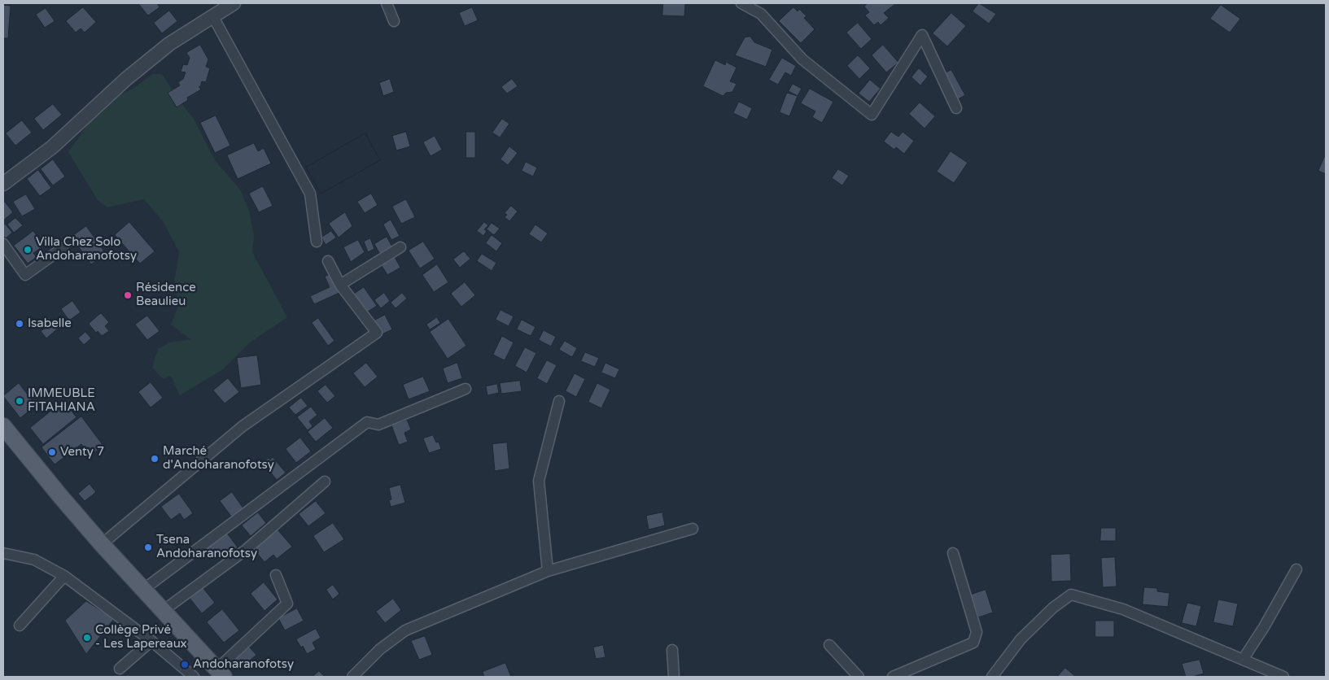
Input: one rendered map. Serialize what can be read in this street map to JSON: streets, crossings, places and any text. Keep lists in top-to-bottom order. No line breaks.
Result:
{"places":["Villa Chez Solo Andoharanofotsy","Résidence Beaulieu","Isabelle","IMMEUBLE FITAHIANA","Venty 7","Marché d'Andoharanofotsy","Tsena Andoharanofotsy","Collège Privé - Les Lapereaux","Andoharanofotsy"]}
